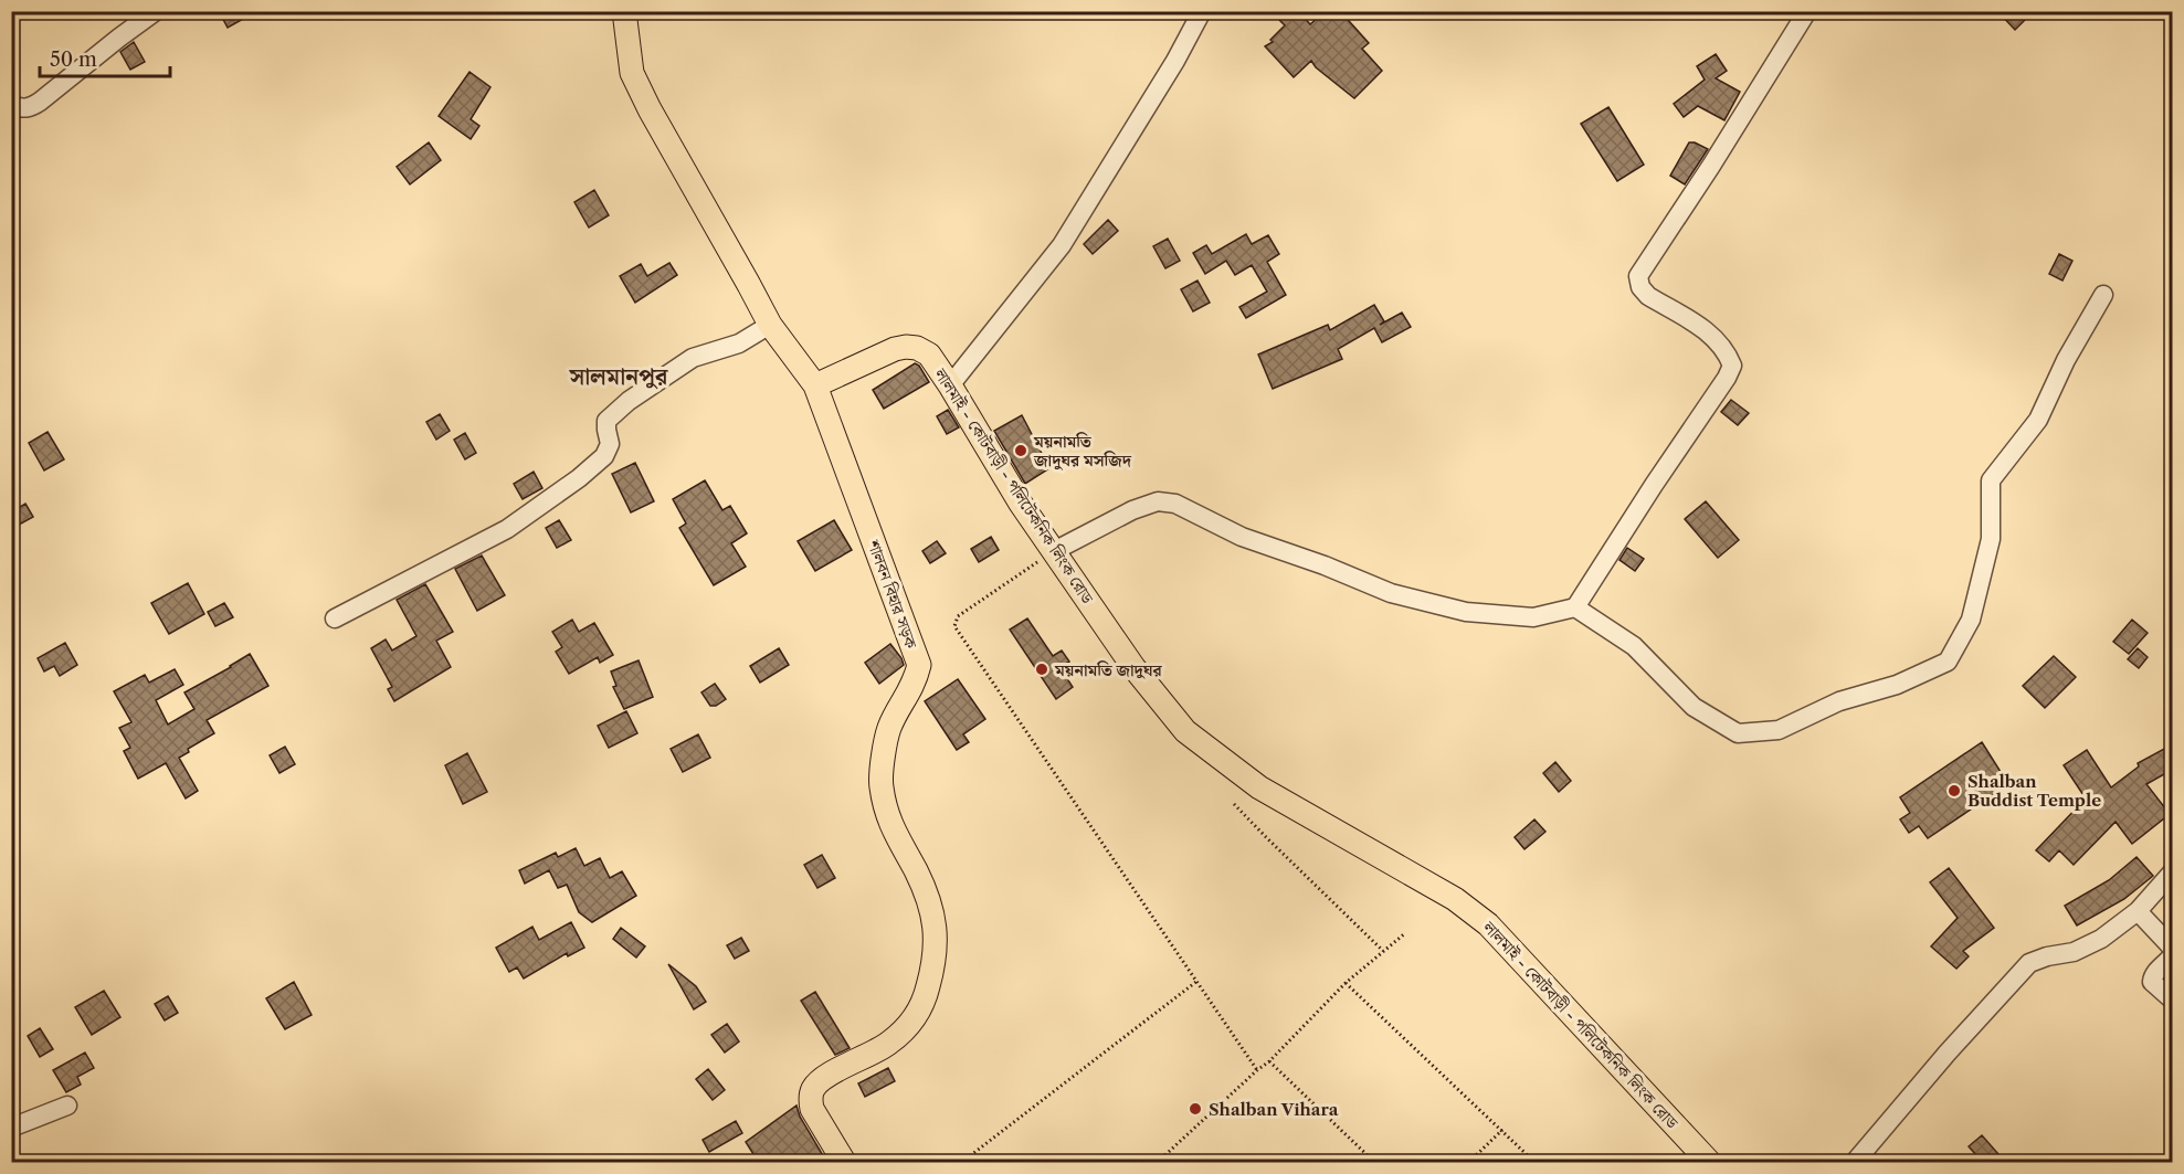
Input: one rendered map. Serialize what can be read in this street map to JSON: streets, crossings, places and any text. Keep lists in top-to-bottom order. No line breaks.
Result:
{"streets":{"main road":["লালমাই - কোটবাড়ী - পলিটেকনিক লিংক রোড","শালবন বিহার সড়ক"]},"crossings":[["লালমাই - কোটবাড়ী - পলিটেকনিক লিংক রোড","শালবন বিহার সড়ক"]],"districts":["সালমানপুর"],"places":["ময়নামতি জাদুঘর মসজিদ","ময়নামতি জাদুঘর","Shalban Buddist Temple","Shalban Vihara"],"scale_bar":"50 m"}
